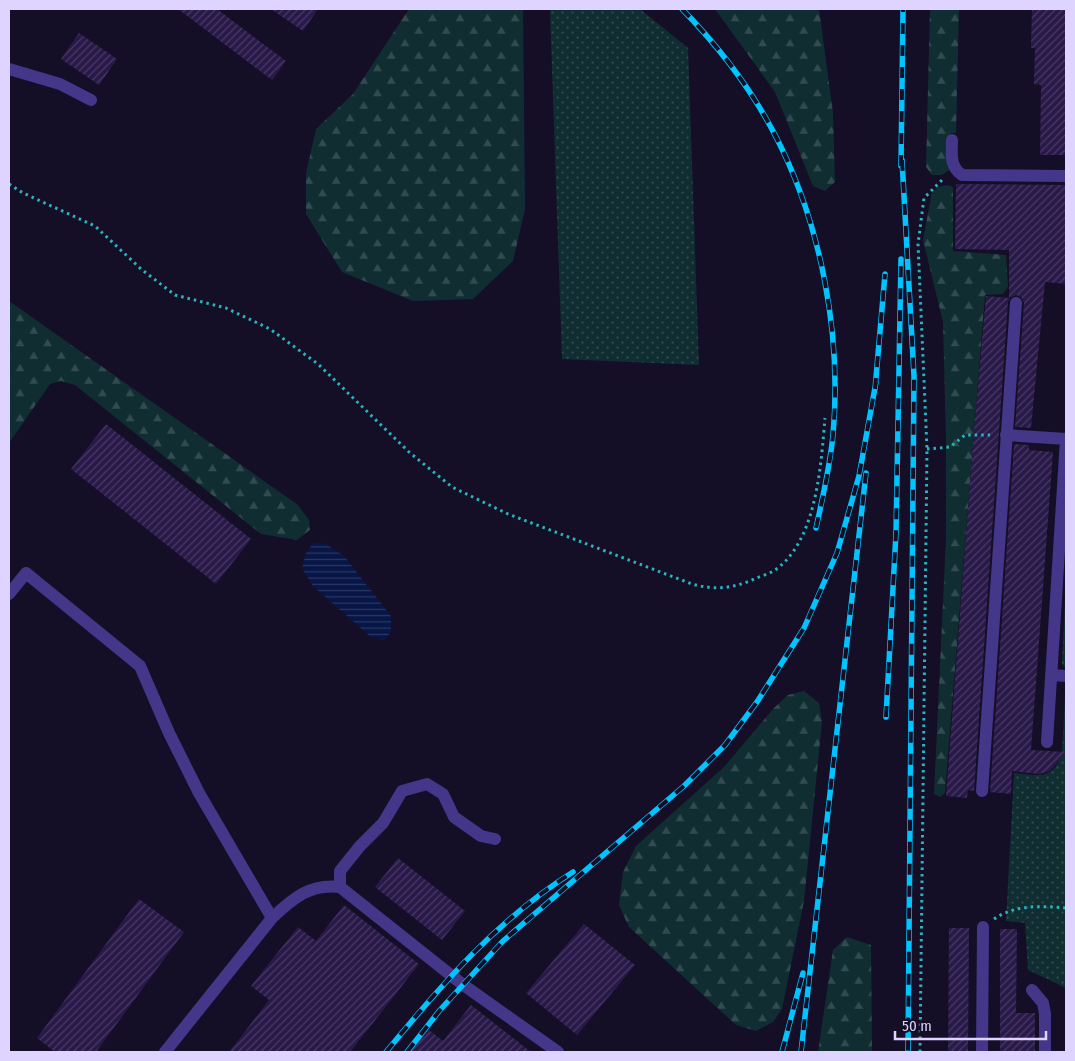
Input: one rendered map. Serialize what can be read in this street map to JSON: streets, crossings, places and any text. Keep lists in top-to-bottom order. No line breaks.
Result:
{"scale_bar":"50 m"}
